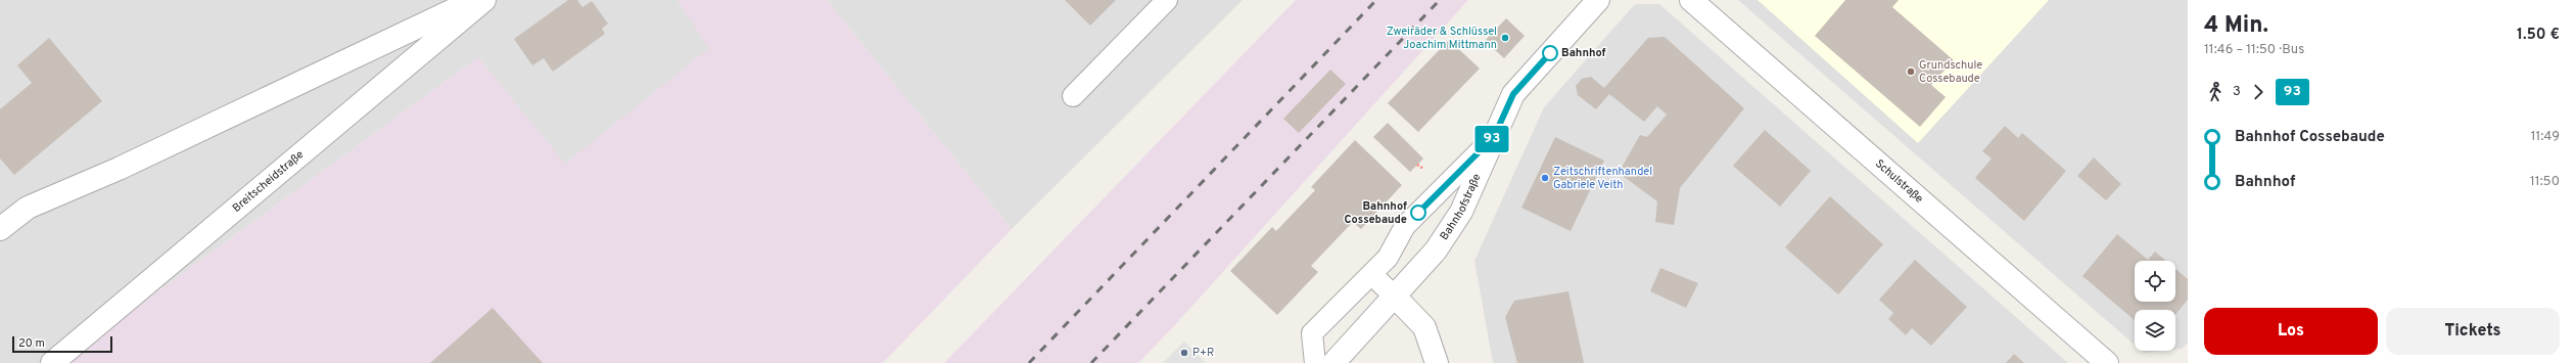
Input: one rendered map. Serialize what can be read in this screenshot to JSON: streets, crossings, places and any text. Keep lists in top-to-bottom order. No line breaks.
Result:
{"streets":{"street":["Breitscheidstraße","Schulstraße","Bahnhofstraße"]},"places":["Zweiräder & Schlüssel Joachim Mittmann","Bahnhof","Grundschule Cossebaude","Zeitschriftenhandel Gabriele Veith","Bahnhof Cossebaude","P+R"],"lines":["bus line 93"],"scale_bar":"20 m","page":{"on_map":"93","heading":["4 Min.","11:46 – 11:50 · Bus","1.50 €"],"legs":["3","93"],"list":[{"name":"Bahnhof Cossebaude","value":"11:49"},{"name":"Bahnhof","value":"11:50"}],"buttons":["Los","Tickets"],"scale":"20 m"}}
